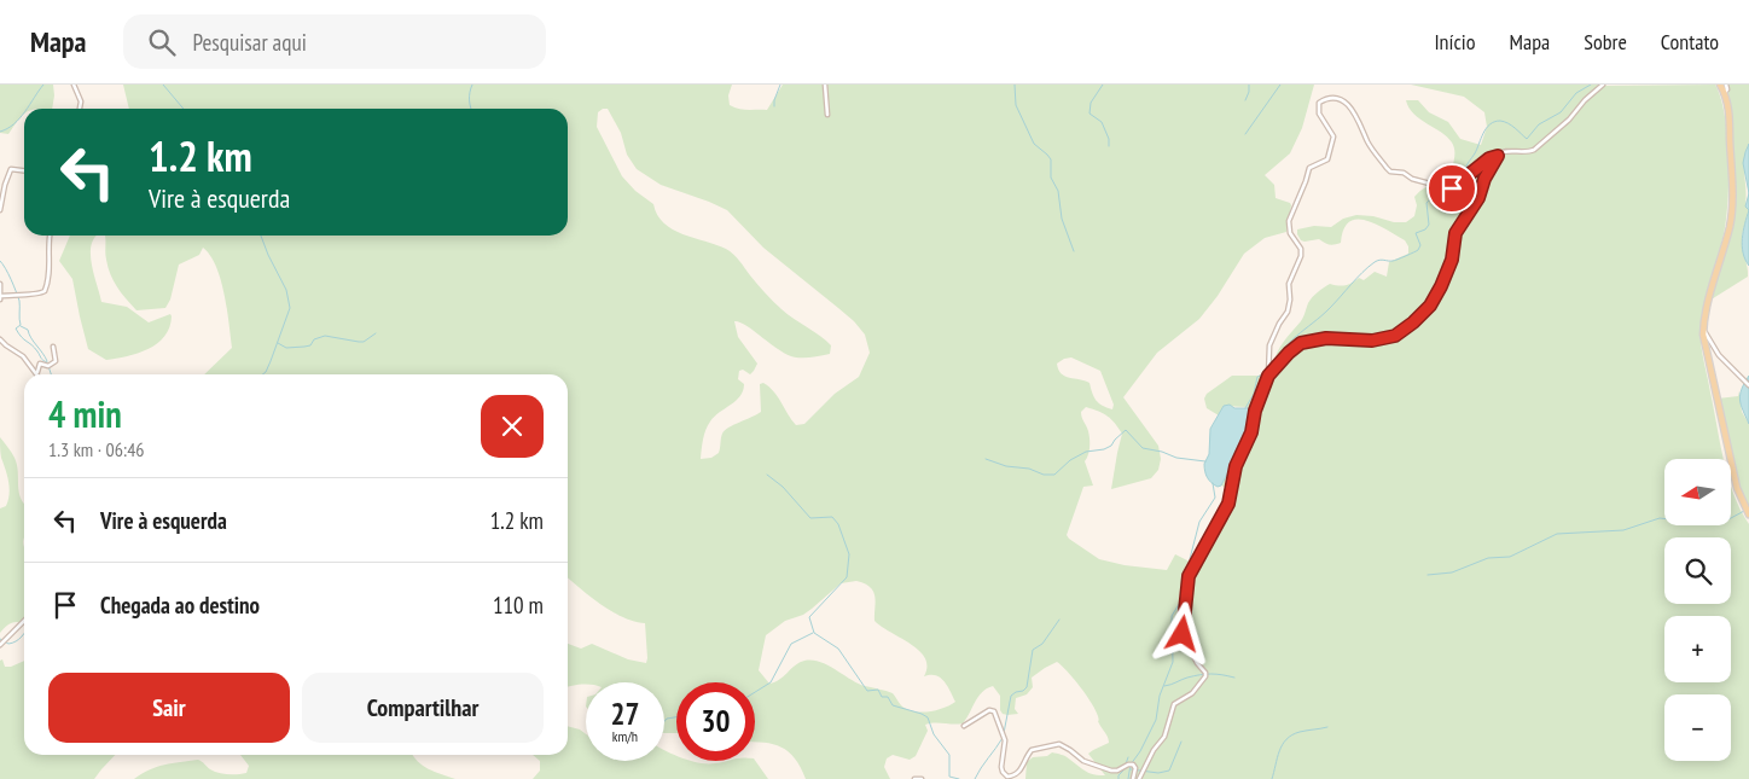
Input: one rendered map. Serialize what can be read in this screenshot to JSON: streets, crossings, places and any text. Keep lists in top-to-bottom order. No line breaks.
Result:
{"north":"left","page":{"header":"Mapa","search":"Pesquisar aqui","nav":["Início","Mapa","Sobre","Contato"],"turn":["1.2 km","Vire à esquerda"],"heading":["4 min","1.3 km · 06:46"],"map_buttons":["+","−"],"list":[{"name":"Vire à esquerda","value":"1.2 km"},{"name":"Chegada ao destino","value":"110 m"}],"buttons":["Sair","Compartilhar"],"speed":"27 km/h","limit":"30"}}
